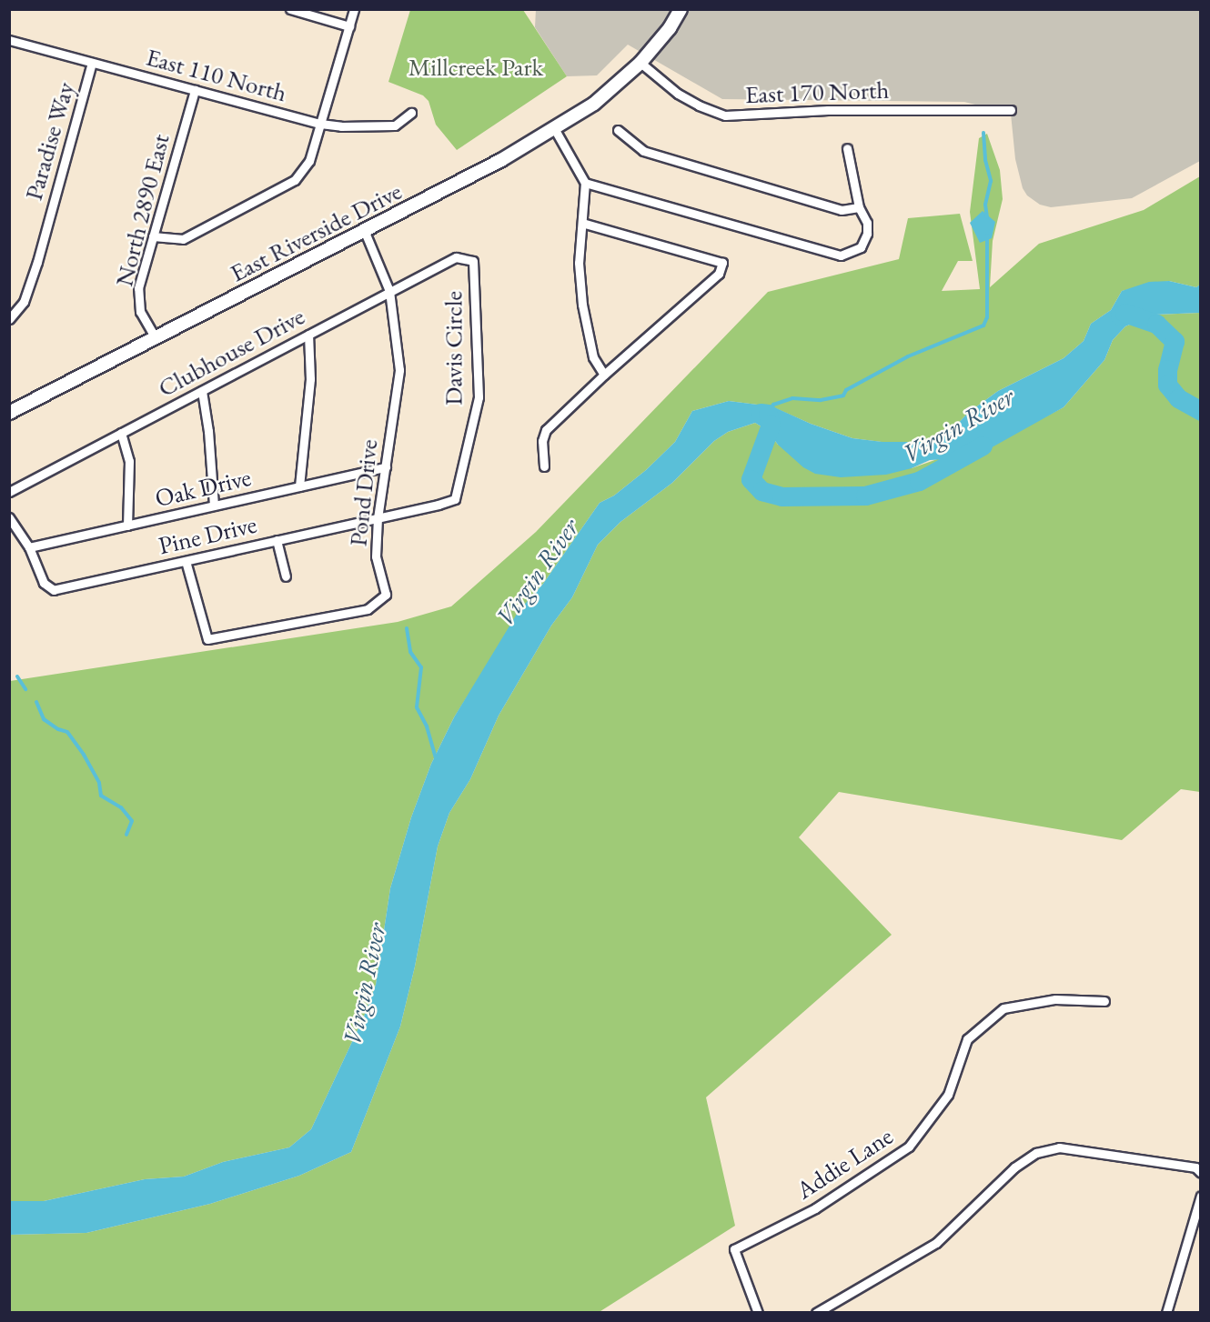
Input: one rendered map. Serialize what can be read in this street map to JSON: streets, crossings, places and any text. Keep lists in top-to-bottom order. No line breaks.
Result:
{"streets":{"main road":["East Riverside Drive"],"street":["East 110 North","East 170 North","Paradise Way","North 2890 East","Davis Circle","Clubhouse Drive","Oak Drive","Pond Drive","Pine Drive","Addie Lane"]},"crossings":[["East 110 North","Paradise Way"],["East 110 North","North 2890 East"],["East 170 North","East Riverside Drive"],["North 2890 East","East Riverside Drive"],["East Riverside Drive","Pond Drive"],["Davis Circle","Clubhouse Drive"],["Davis Circle","Pine Drive"],["Clubhouse Drive","Pond Drive"],["Oak Drive","Pond Drive"],["Oak Drive","Pine Drive"],["Pond Drive","Pine Drive"]],"water":["Virgin River"],"parks":["Millcreek Park"]}
